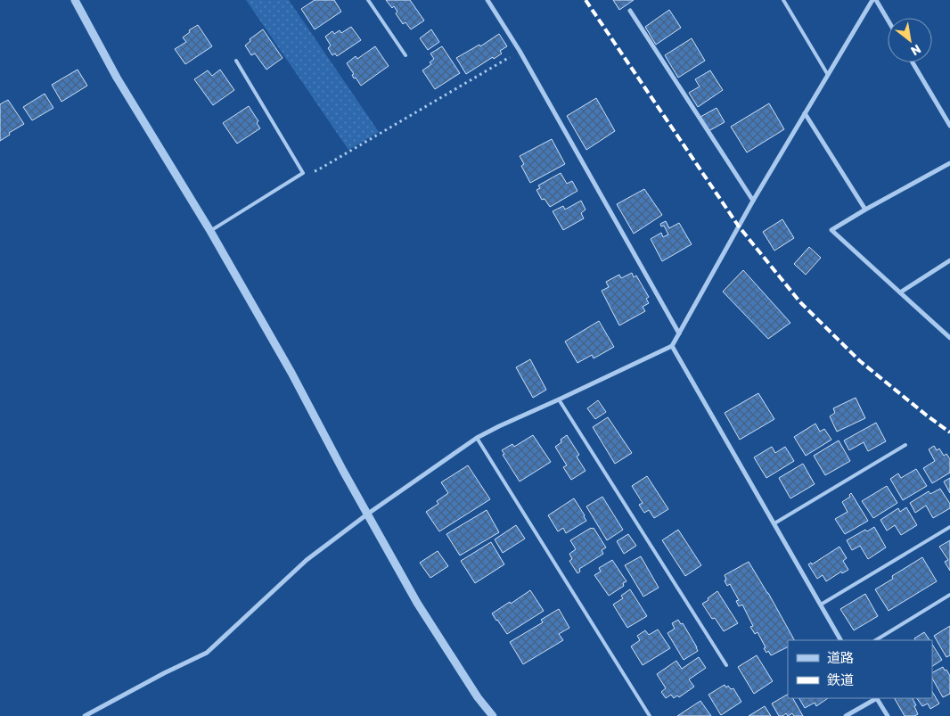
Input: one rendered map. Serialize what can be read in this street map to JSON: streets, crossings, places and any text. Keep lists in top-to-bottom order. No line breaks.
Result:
{"legend":["道路","鉄道"],"north":"bottom right"}
